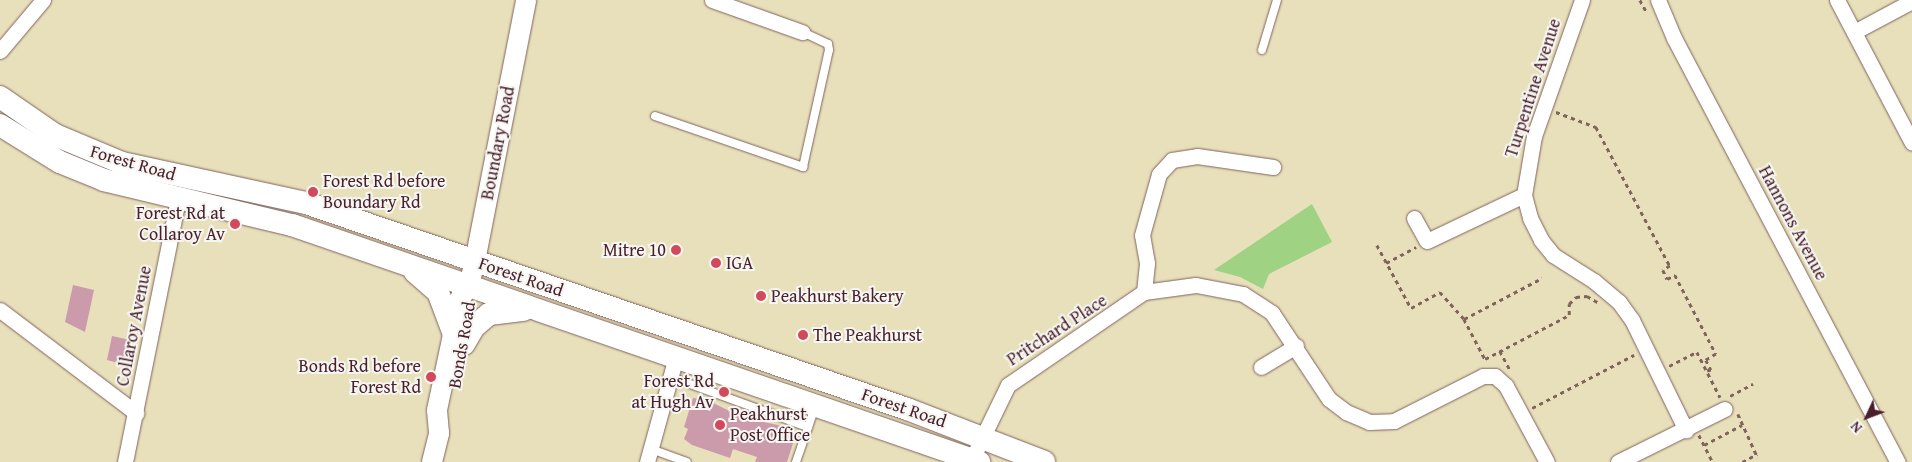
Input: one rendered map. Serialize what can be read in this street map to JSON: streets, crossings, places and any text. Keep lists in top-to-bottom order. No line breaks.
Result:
{"streets":{"main road":["Boundary Road","Forest Road","Bonds Road"],"street":["Turpentine Avenue","Hannons Avenue","Collaroy Avenue","Pritchard Place"]},"crossings":[["Boundary Road","Forest Road"],["Boundary Road","Bonds Road"],["Forest Road","Collaroy Avenue"],["Forest Road","Pritchard Place"],["Forest Road","Bonds Road"]],"places":["Forest Rd before Boundary Rd","Forest Rd at Collaroy Av","Mitre 10","IGA","Peakhurst Bakery","The Peakhurst","Bonds Rd before Forest Rd","Forest Rd at Hugh Av","Peakhurst Post Office"],"north":"bottom left"}
